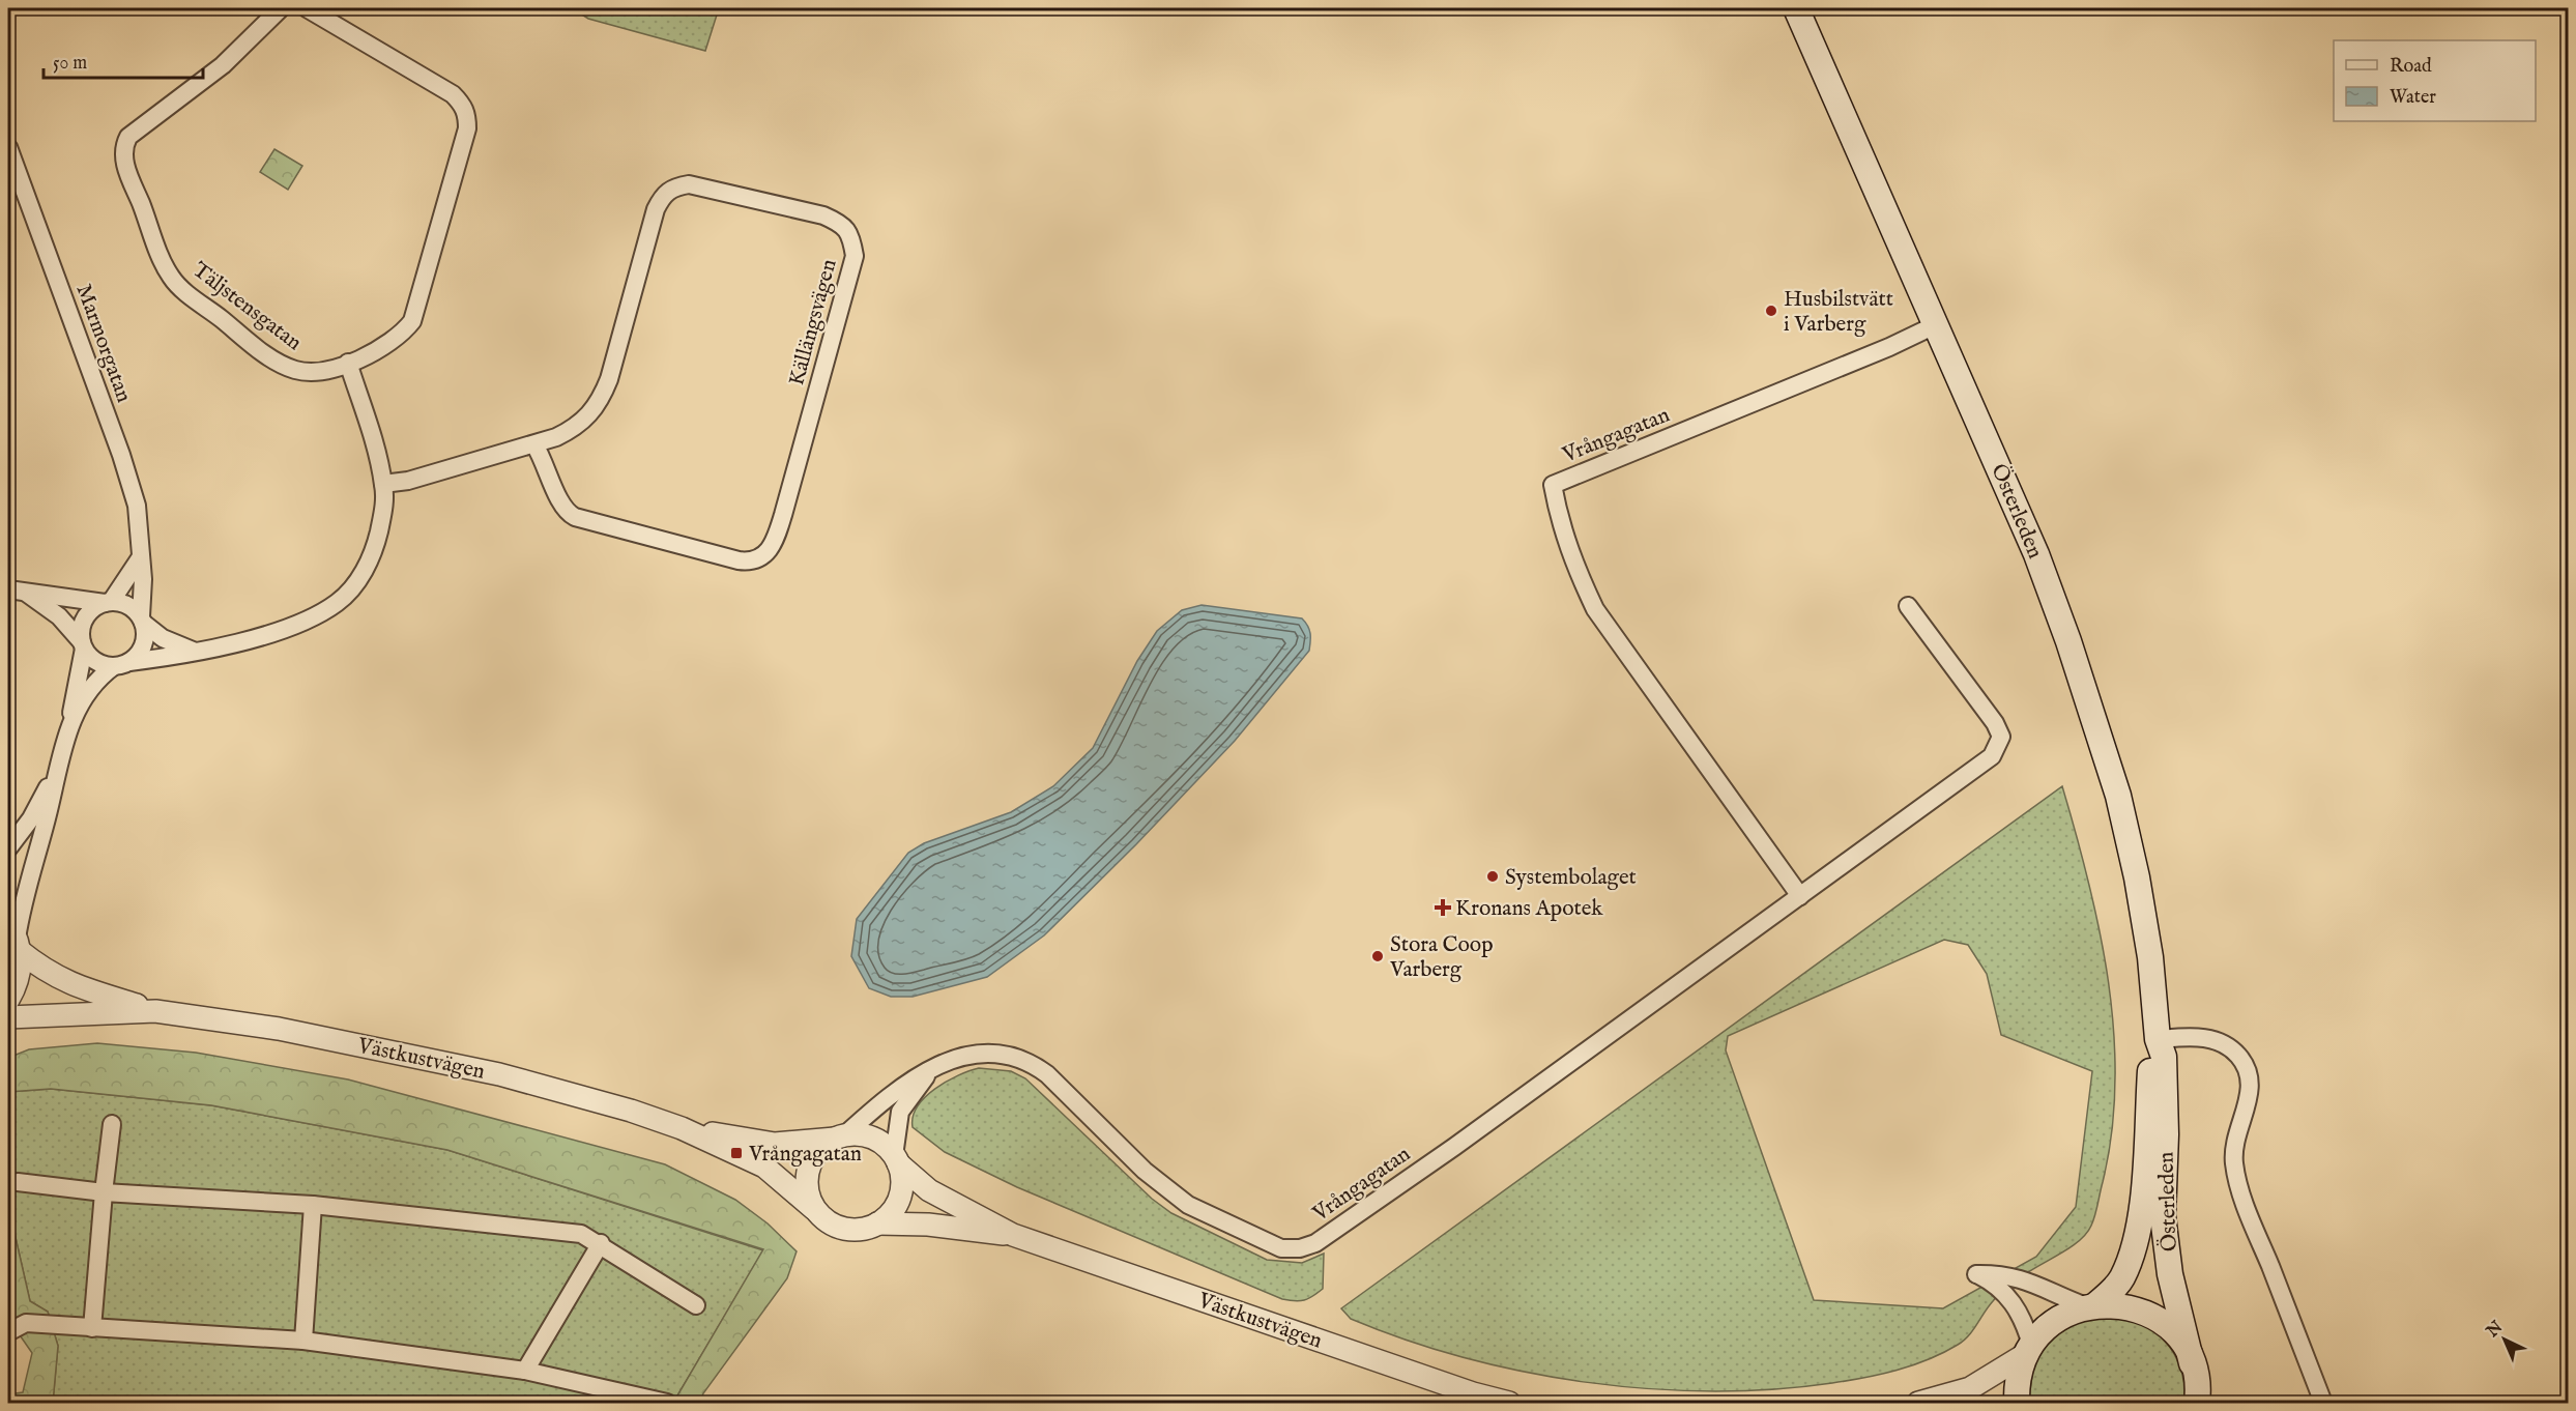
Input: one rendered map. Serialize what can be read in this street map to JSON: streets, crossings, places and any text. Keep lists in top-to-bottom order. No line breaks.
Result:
{"streets":{"main road":["Österleden"],"street":["Täljstensgatan","Källängsvägen","Marmorgatan","Vrångagatan","Västkustvägen"]},"crossings":[["Vrångagatan","Österleden"],["Vrångagatan","Västkustvägen"]],"places":{"other":["Husbilstvätt i Varberg","Systembolaget","Stora Coop Varberg"],"health":["Kronans Apotek"],"transit":["Vrångagatan"]},"legend":["Road","Water"],"scale_bar":"50 m","north":"top left"}
